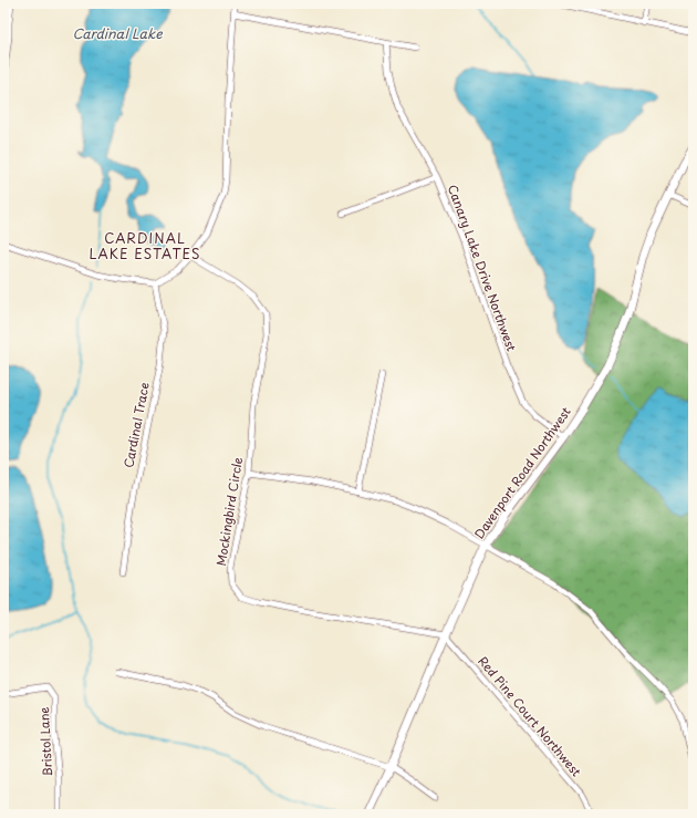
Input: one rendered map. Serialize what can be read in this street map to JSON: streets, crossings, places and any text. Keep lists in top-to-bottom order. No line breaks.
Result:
{"streets":{"street":["Canary Lake Drive Northwest","Cardinal Trace","Davenport Road Northwest","Mockingbird Circle","Red Pine Court Northwest","Bristol Lane"]},"crossings":[["Canary Lake Drive Northwest","Davenport Road Northwest"],["Davenport Road Northwest","Mockingbird Circle"],["Davenport Road Northwest","Red Pine Court Northwest"],["Mockingbird Circle","Red Pine Court Northwest"]],"districts":["CARDINAL LAKE ESTATES"],"water":["Cardinal Lake"]}
